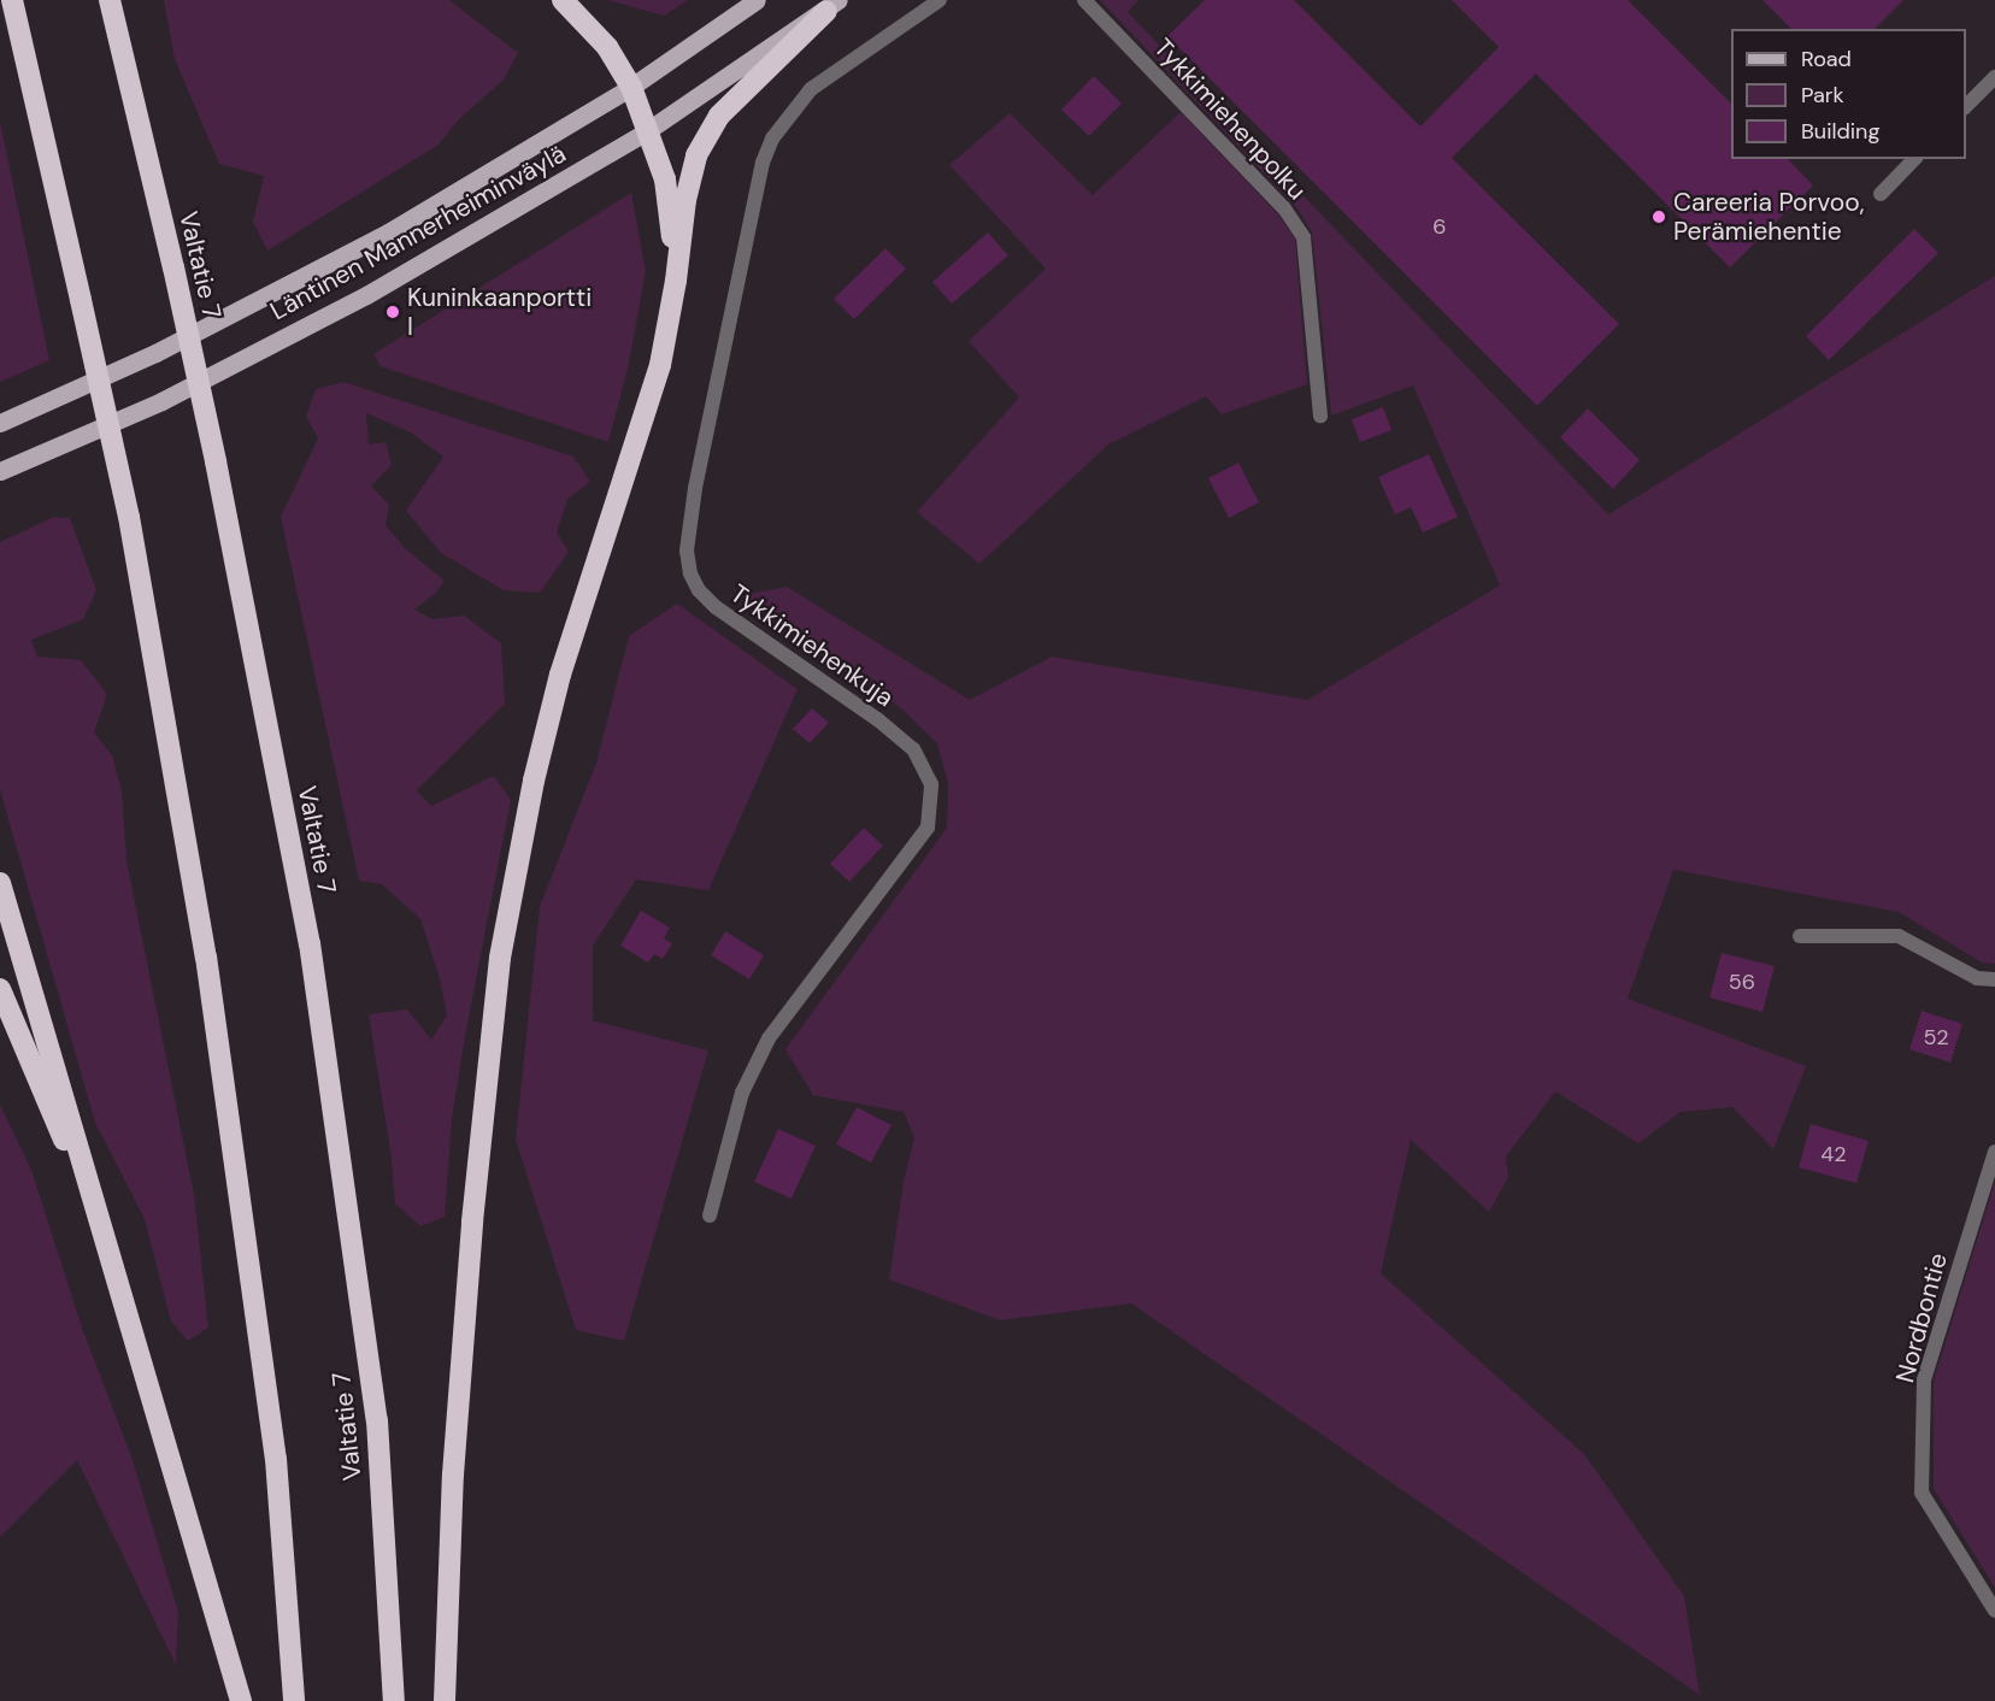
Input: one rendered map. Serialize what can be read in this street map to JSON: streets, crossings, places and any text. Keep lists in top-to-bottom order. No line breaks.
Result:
{"streets":{"highway":["Valtatie 7"],"main road":["Läntinen Mannerheiminväylä"],"street":["Tykkimiehenpolku","Tykkimiehenkuja","Nordbontie"]},"places":["Careeria Porvoo, Perämiehentie","Kuninkaanportti I"],"house_numbers":["6","56","52","42"],"legend":["Road","Park","Building"]}
